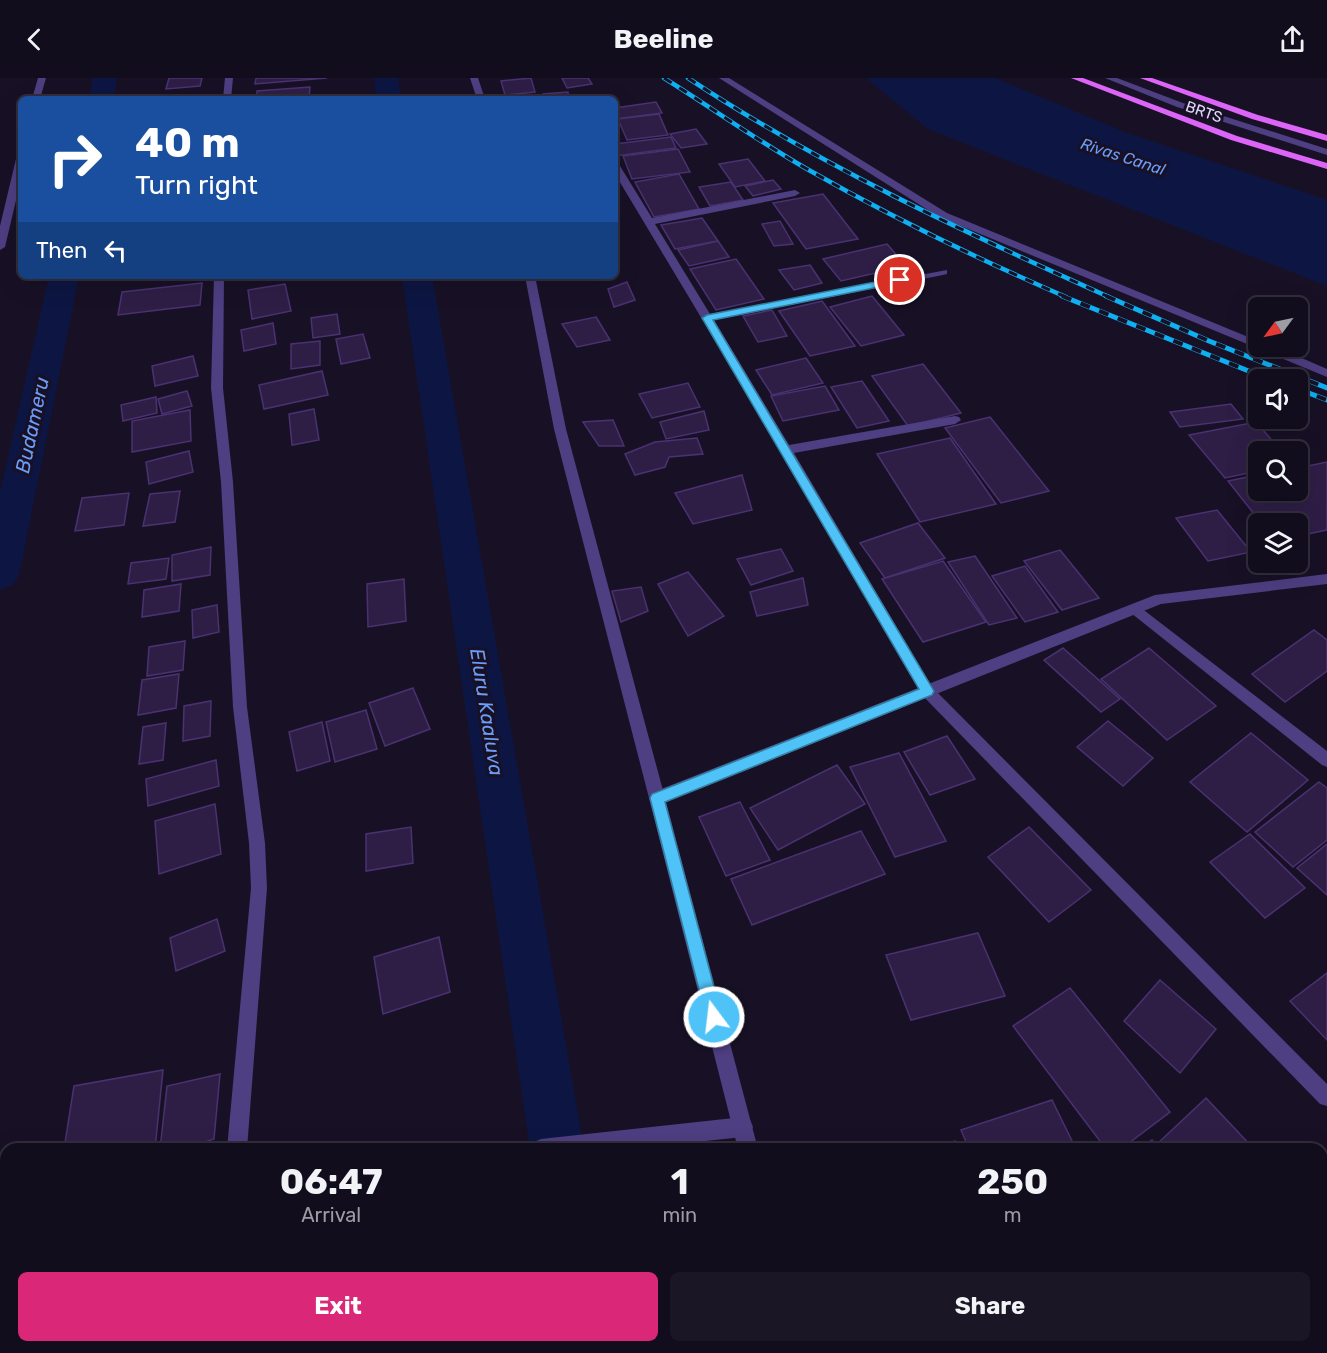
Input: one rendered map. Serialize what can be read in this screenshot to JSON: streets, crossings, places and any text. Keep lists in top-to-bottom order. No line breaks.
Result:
{"streets":{"main road":["BRTS"]},"water":["Rivas Canal","Budameru","Eluru Kaaluva"],"north":"bottom left","page":{"header":"Beeline","turn":["40 m","Turn right"],"then":"Then","eta":["06:47","Arrival","1","min","250","m"],"buttons":["Exit","Share"]}}
